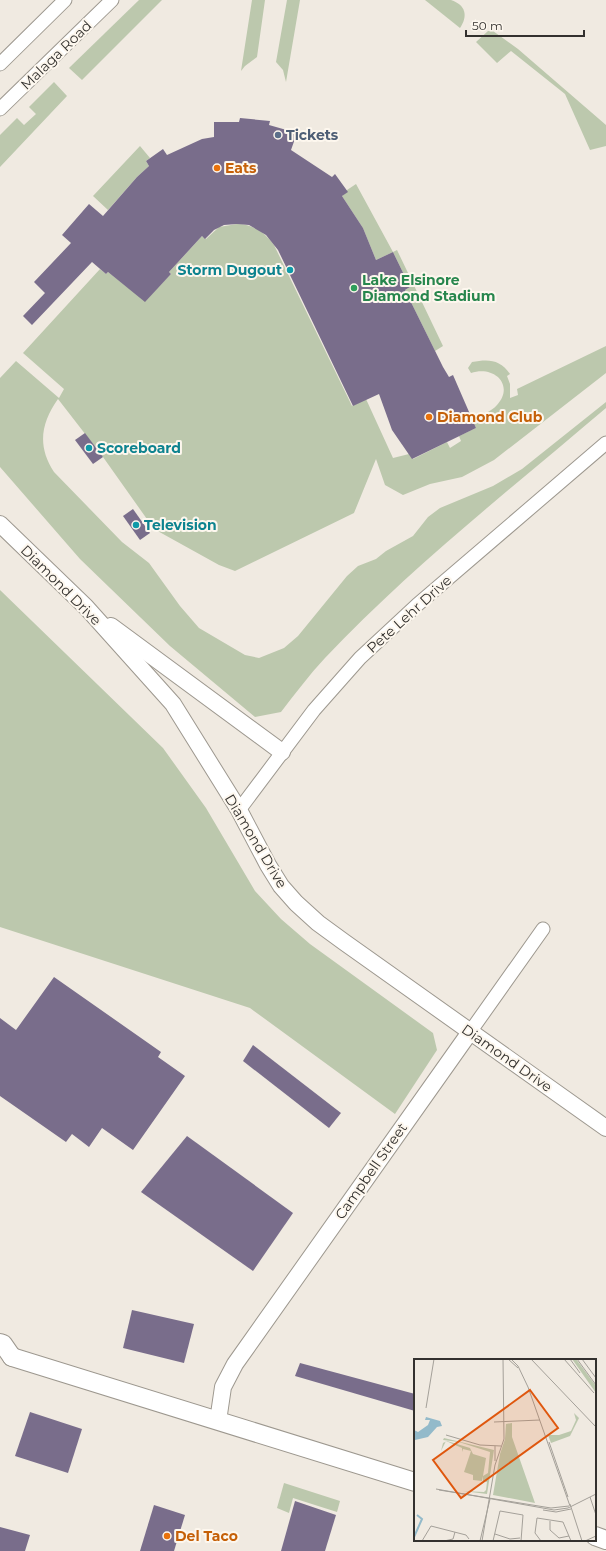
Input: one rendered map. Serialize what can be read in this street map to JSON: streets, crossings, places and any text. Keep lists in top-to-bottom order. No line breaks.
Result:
{"streets":{"street":["Malaga Road","Diamond Drive","Pete Lehr Drive","Campbell Street"]},"crossings":[["Diamond Drive","Pete Lehr Drive"],["Diamond Drive","Campbell Street"]],"places":["Tickets","Eats","Storm Dugout","Lake Elsinore Diamond Stadium","Diamond Club","Scoreboard","Television","Del Taco"],"scale_bar":"50 m"}
